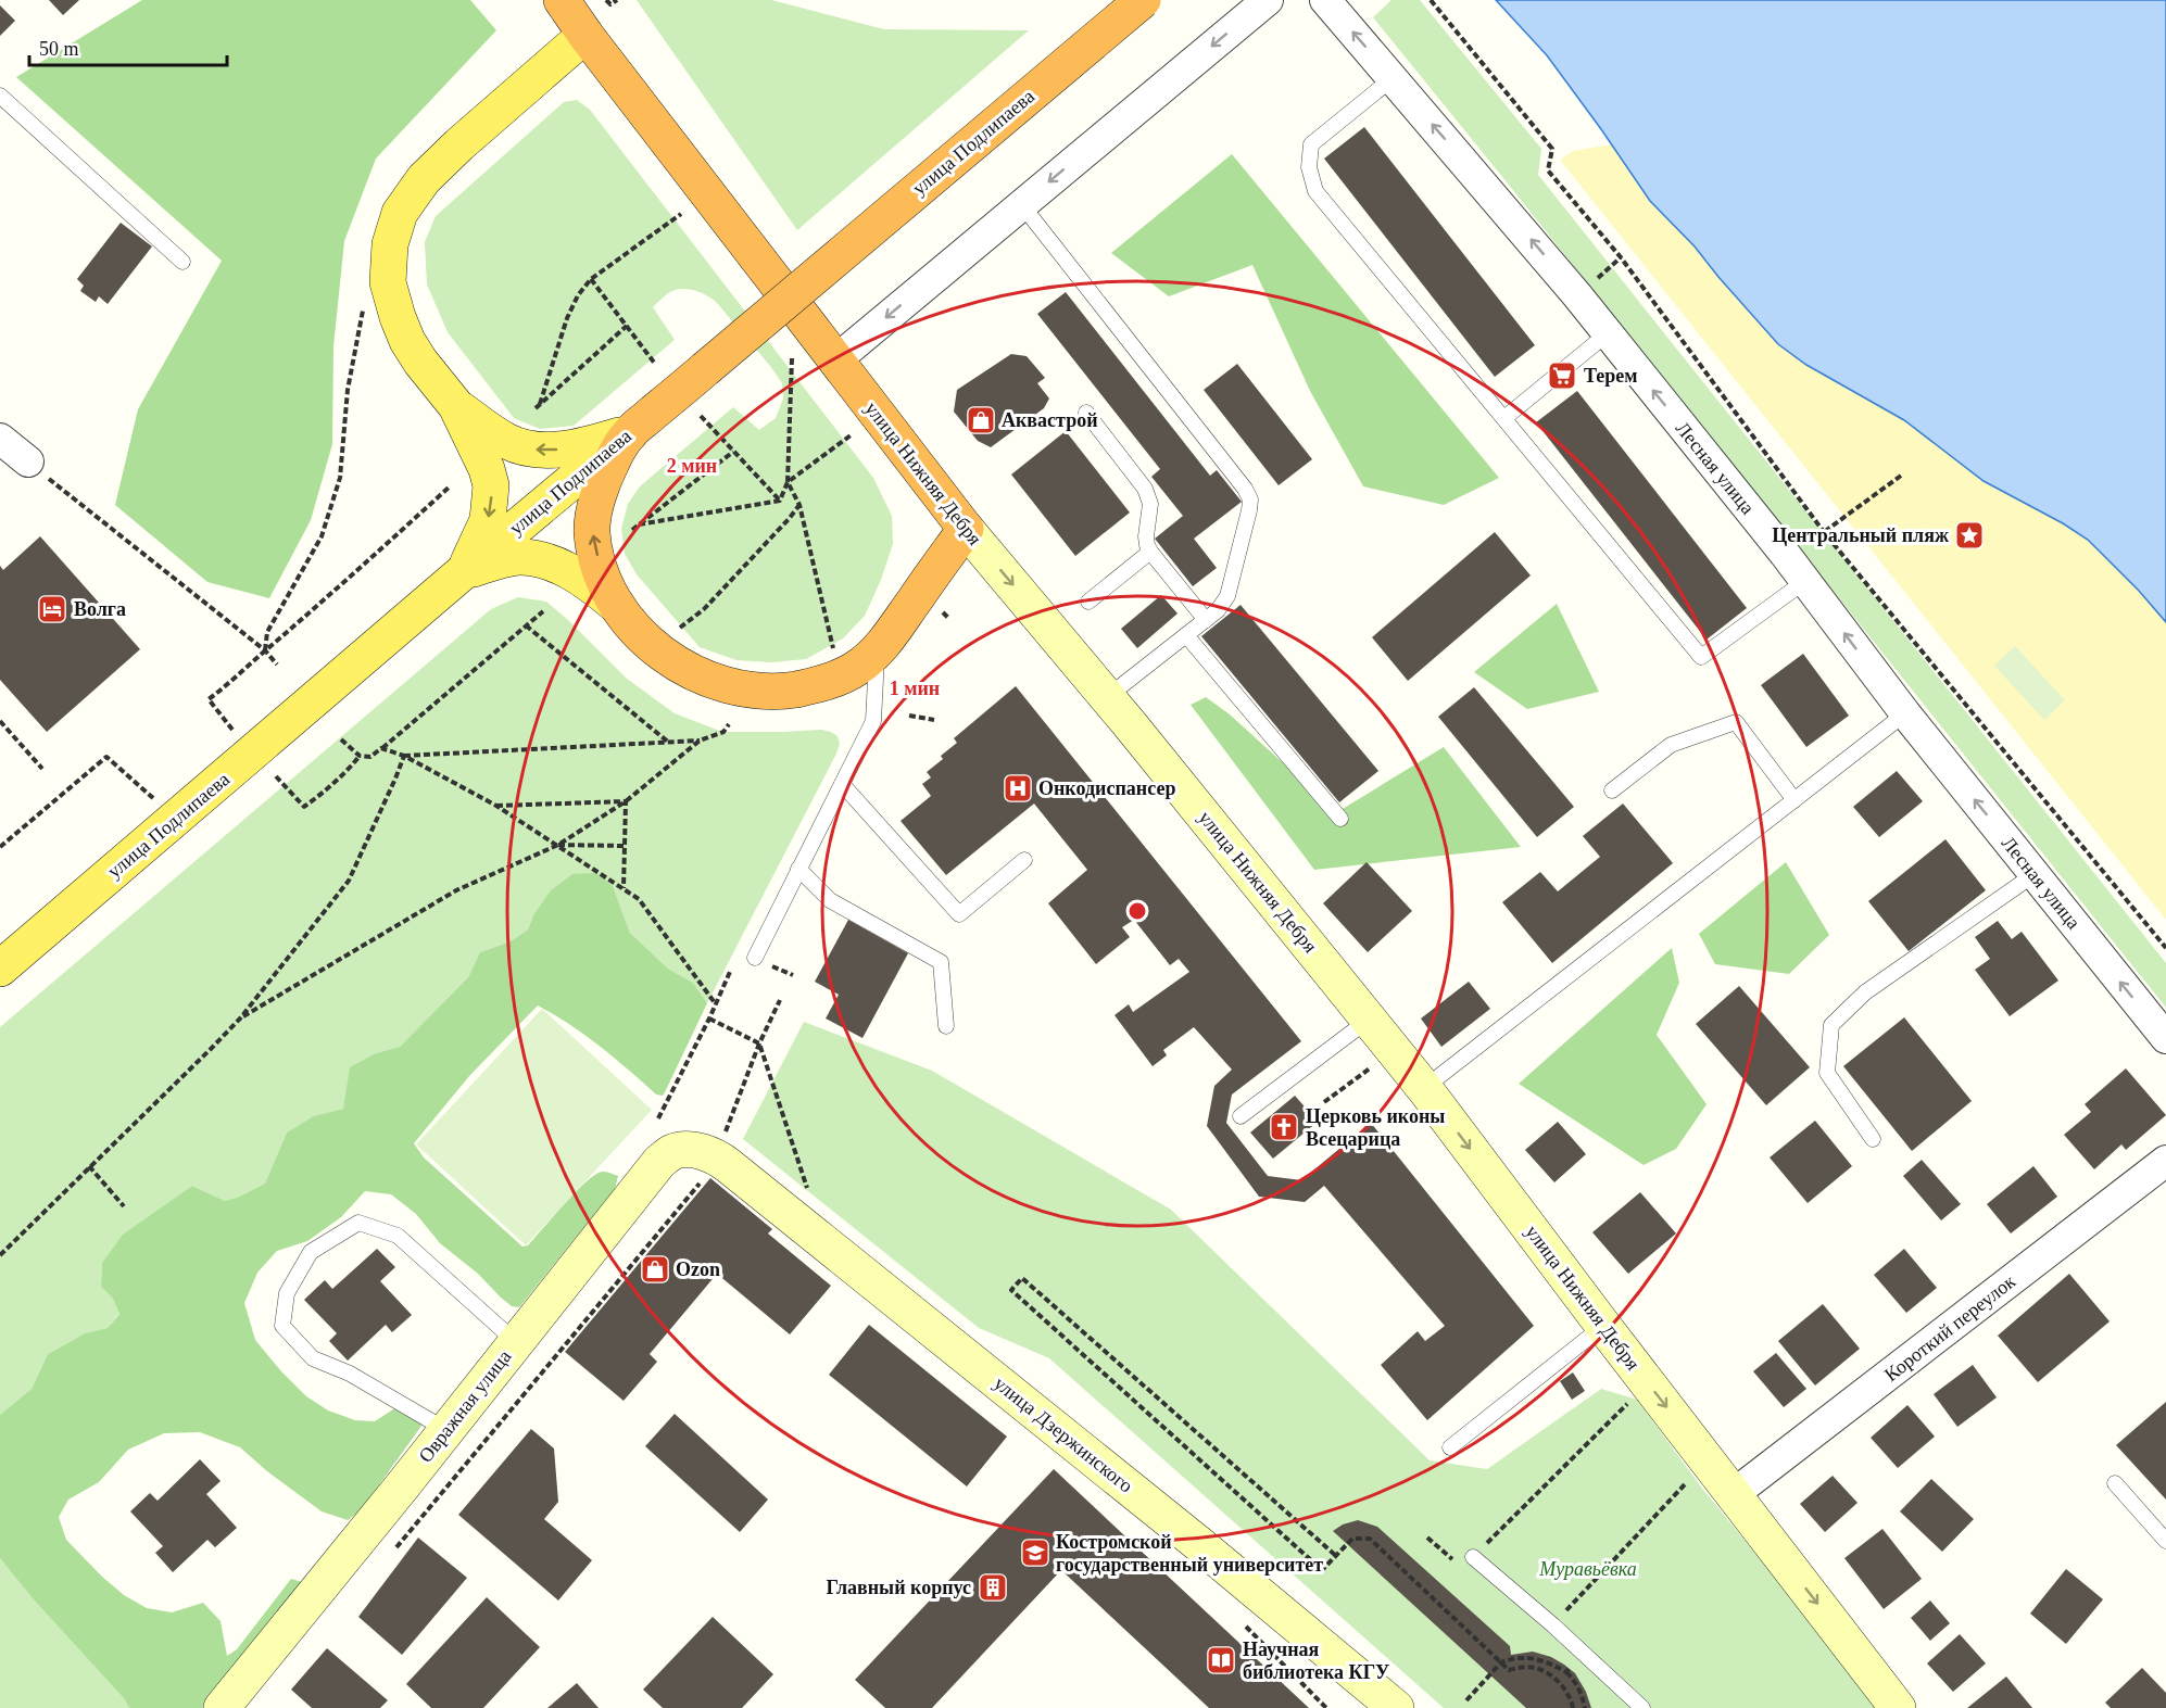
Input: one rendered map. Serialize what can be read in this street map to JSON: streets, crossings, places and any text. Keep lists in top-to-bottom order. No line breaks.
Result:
{"streets":{"highway":["улица Подлипаева","улица Нижняя Дебря"],"street":["Лесная улица","Короткий переулок","Овражная улица","улица Дзержинского"]},"crossings":[["улица Нижняя Дебря","Короткий переулок"],["Овражная улица","улица Дзержинского"]],"one_way":["Лесная улица","улица Нижняя Дебря"],"parks":["Муравьёвка"],"places":{"supermarket":["Терем"],"shop":["Аквастрой","Ozon"],"place":["Центральный пляж"],"hotel":["Волга"],"hospital":["Онкодиспансер"],"church":["Церковь иконы Всецарица"],"school or university":["Костромской государственный университет"],"building":["Главный корпус"],"library":["Научная библиотека КГУ"]},"scale_bar":"50 m","rings":["2 мин","1 мин"]}
